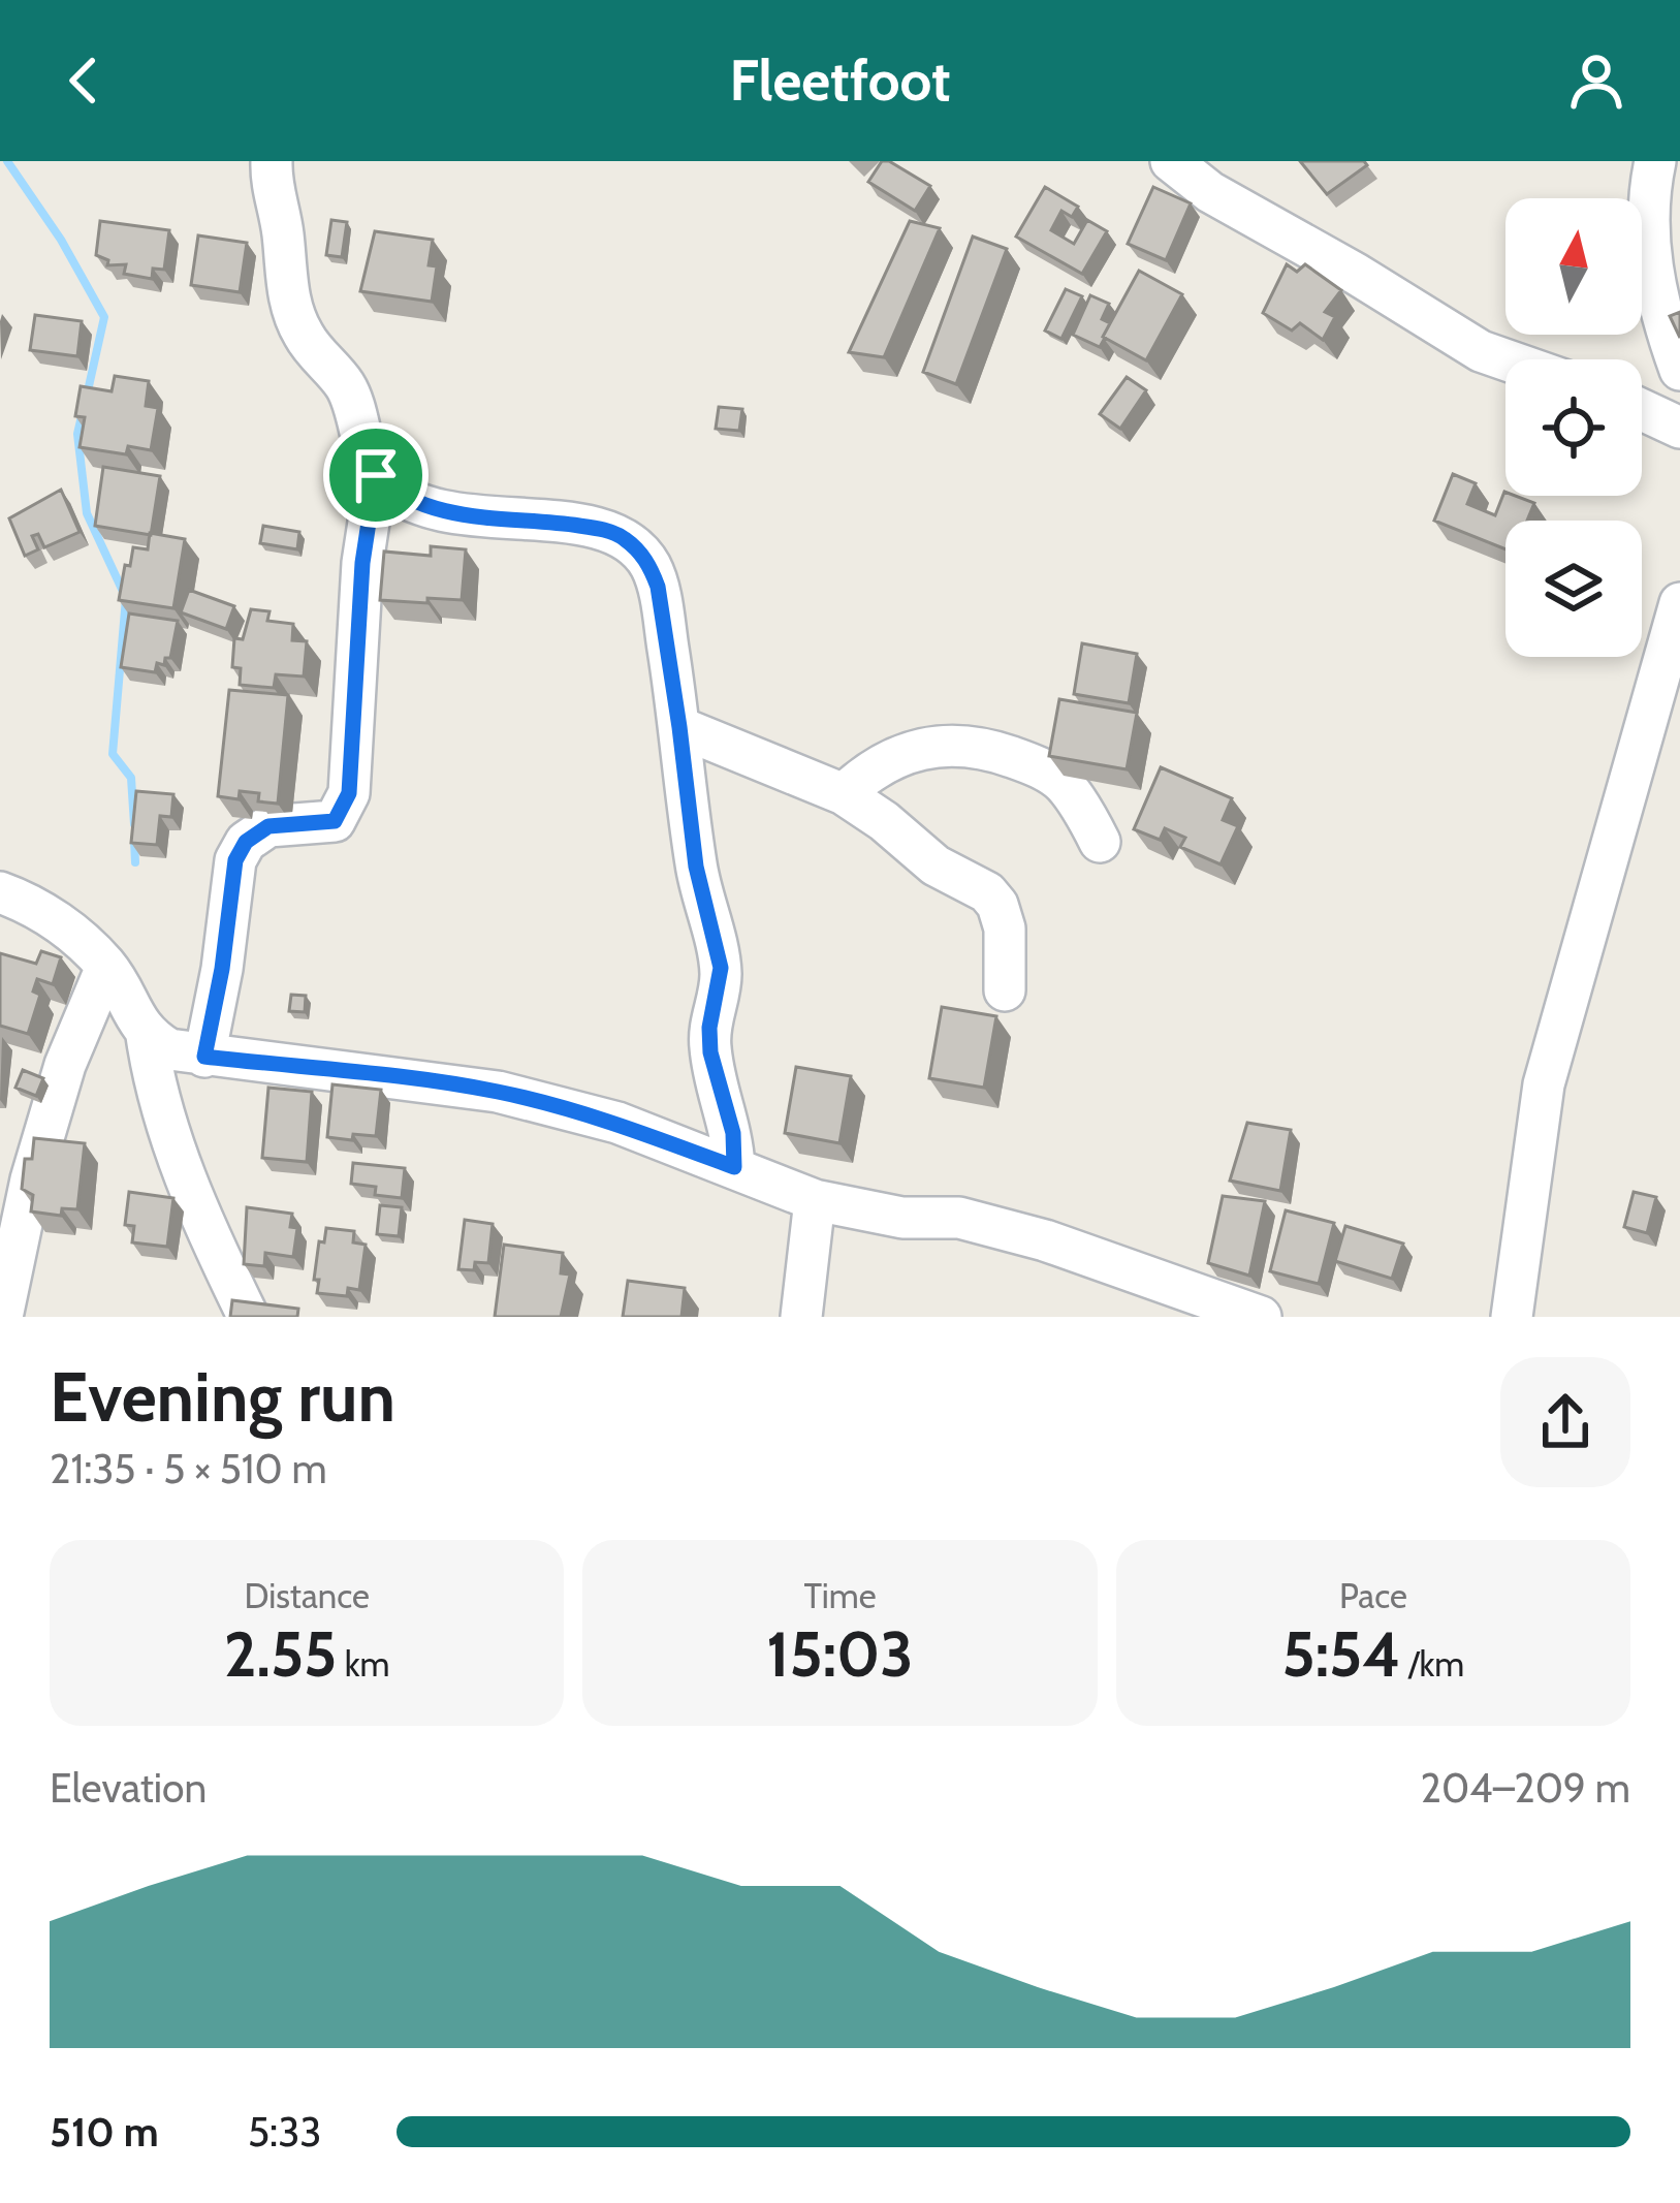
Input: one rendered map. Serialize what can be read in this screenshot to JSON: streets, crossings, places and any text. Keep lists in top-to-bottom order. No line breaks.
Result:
{"north":"top","page":{"header":"Fleetfoot","heading":["Evening run","21:35 · 5 × 510 m"],"stats":[["Distance","2.55 km"],["Time","15:03"],["Pace","5:54 /km"]],"chart":["Elevation","204–209 m"],"list":[{"name":"510 m","note":"5:33"}]}}
